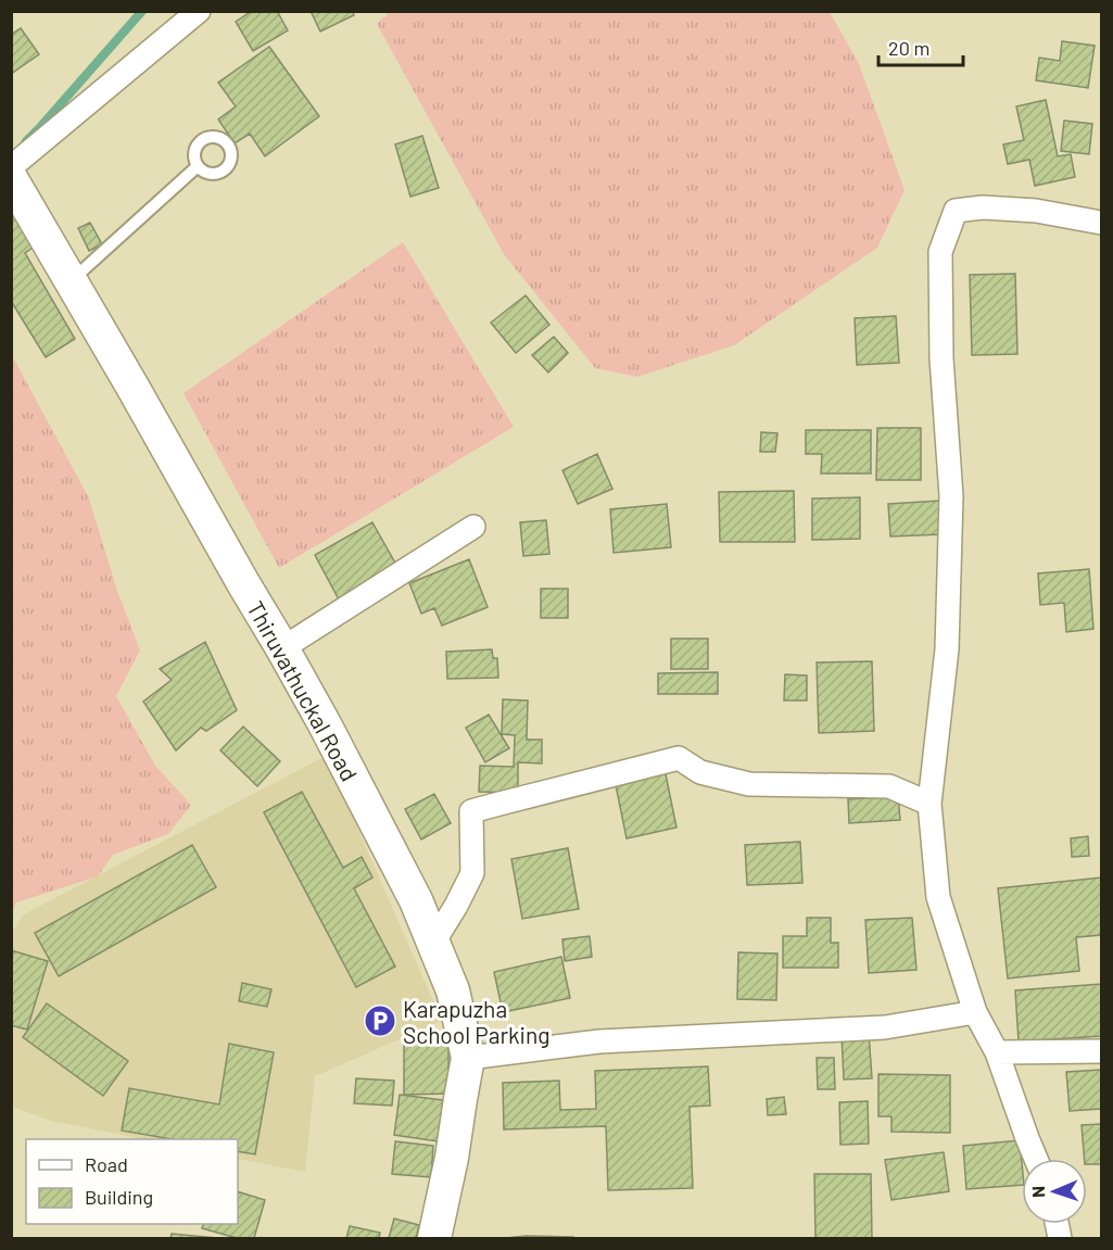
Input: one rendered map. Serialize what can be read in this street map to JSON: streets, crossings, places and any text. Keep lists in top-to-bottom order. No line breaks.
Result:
{"streets":{"main road":["Thiruvathuckal Road"]},"places":{"parking":["Karapuzha School Parking"]},"legend":["Road","Building"],"scale_bar":"20 m","north":"left"}
